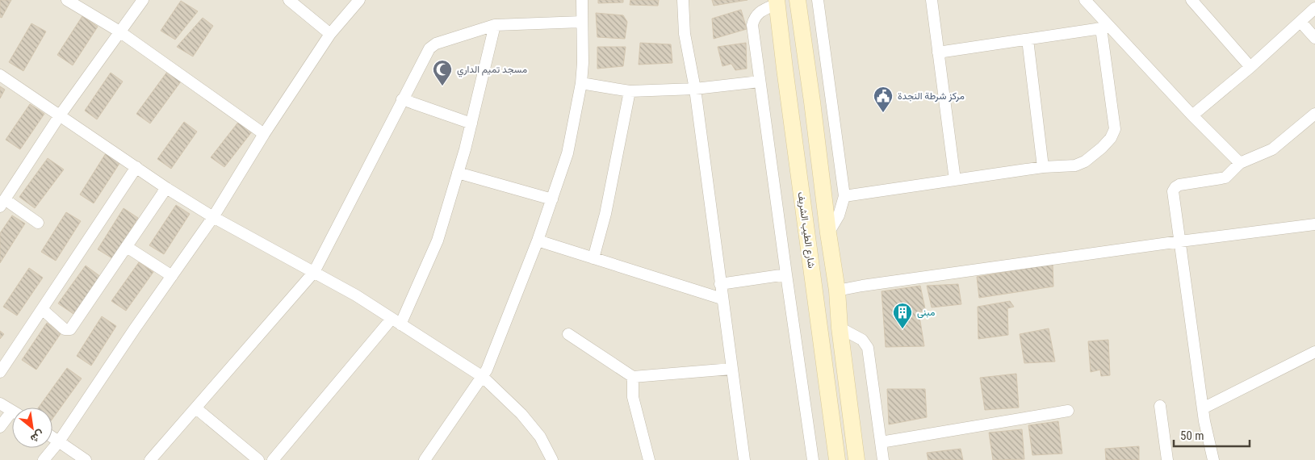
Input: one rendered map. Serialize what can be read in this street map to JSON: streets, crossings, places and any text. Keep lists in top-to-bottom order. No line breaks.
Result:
{"streets":{"main road":["شارع الطيب الشريف"]},"places":{"mosque":["مسجد تميم الداري"],"public building":["مركز شرطة النجدة"],"building":["مبنى"]},"scale_bar":"50 m","north":"bottom right"}
